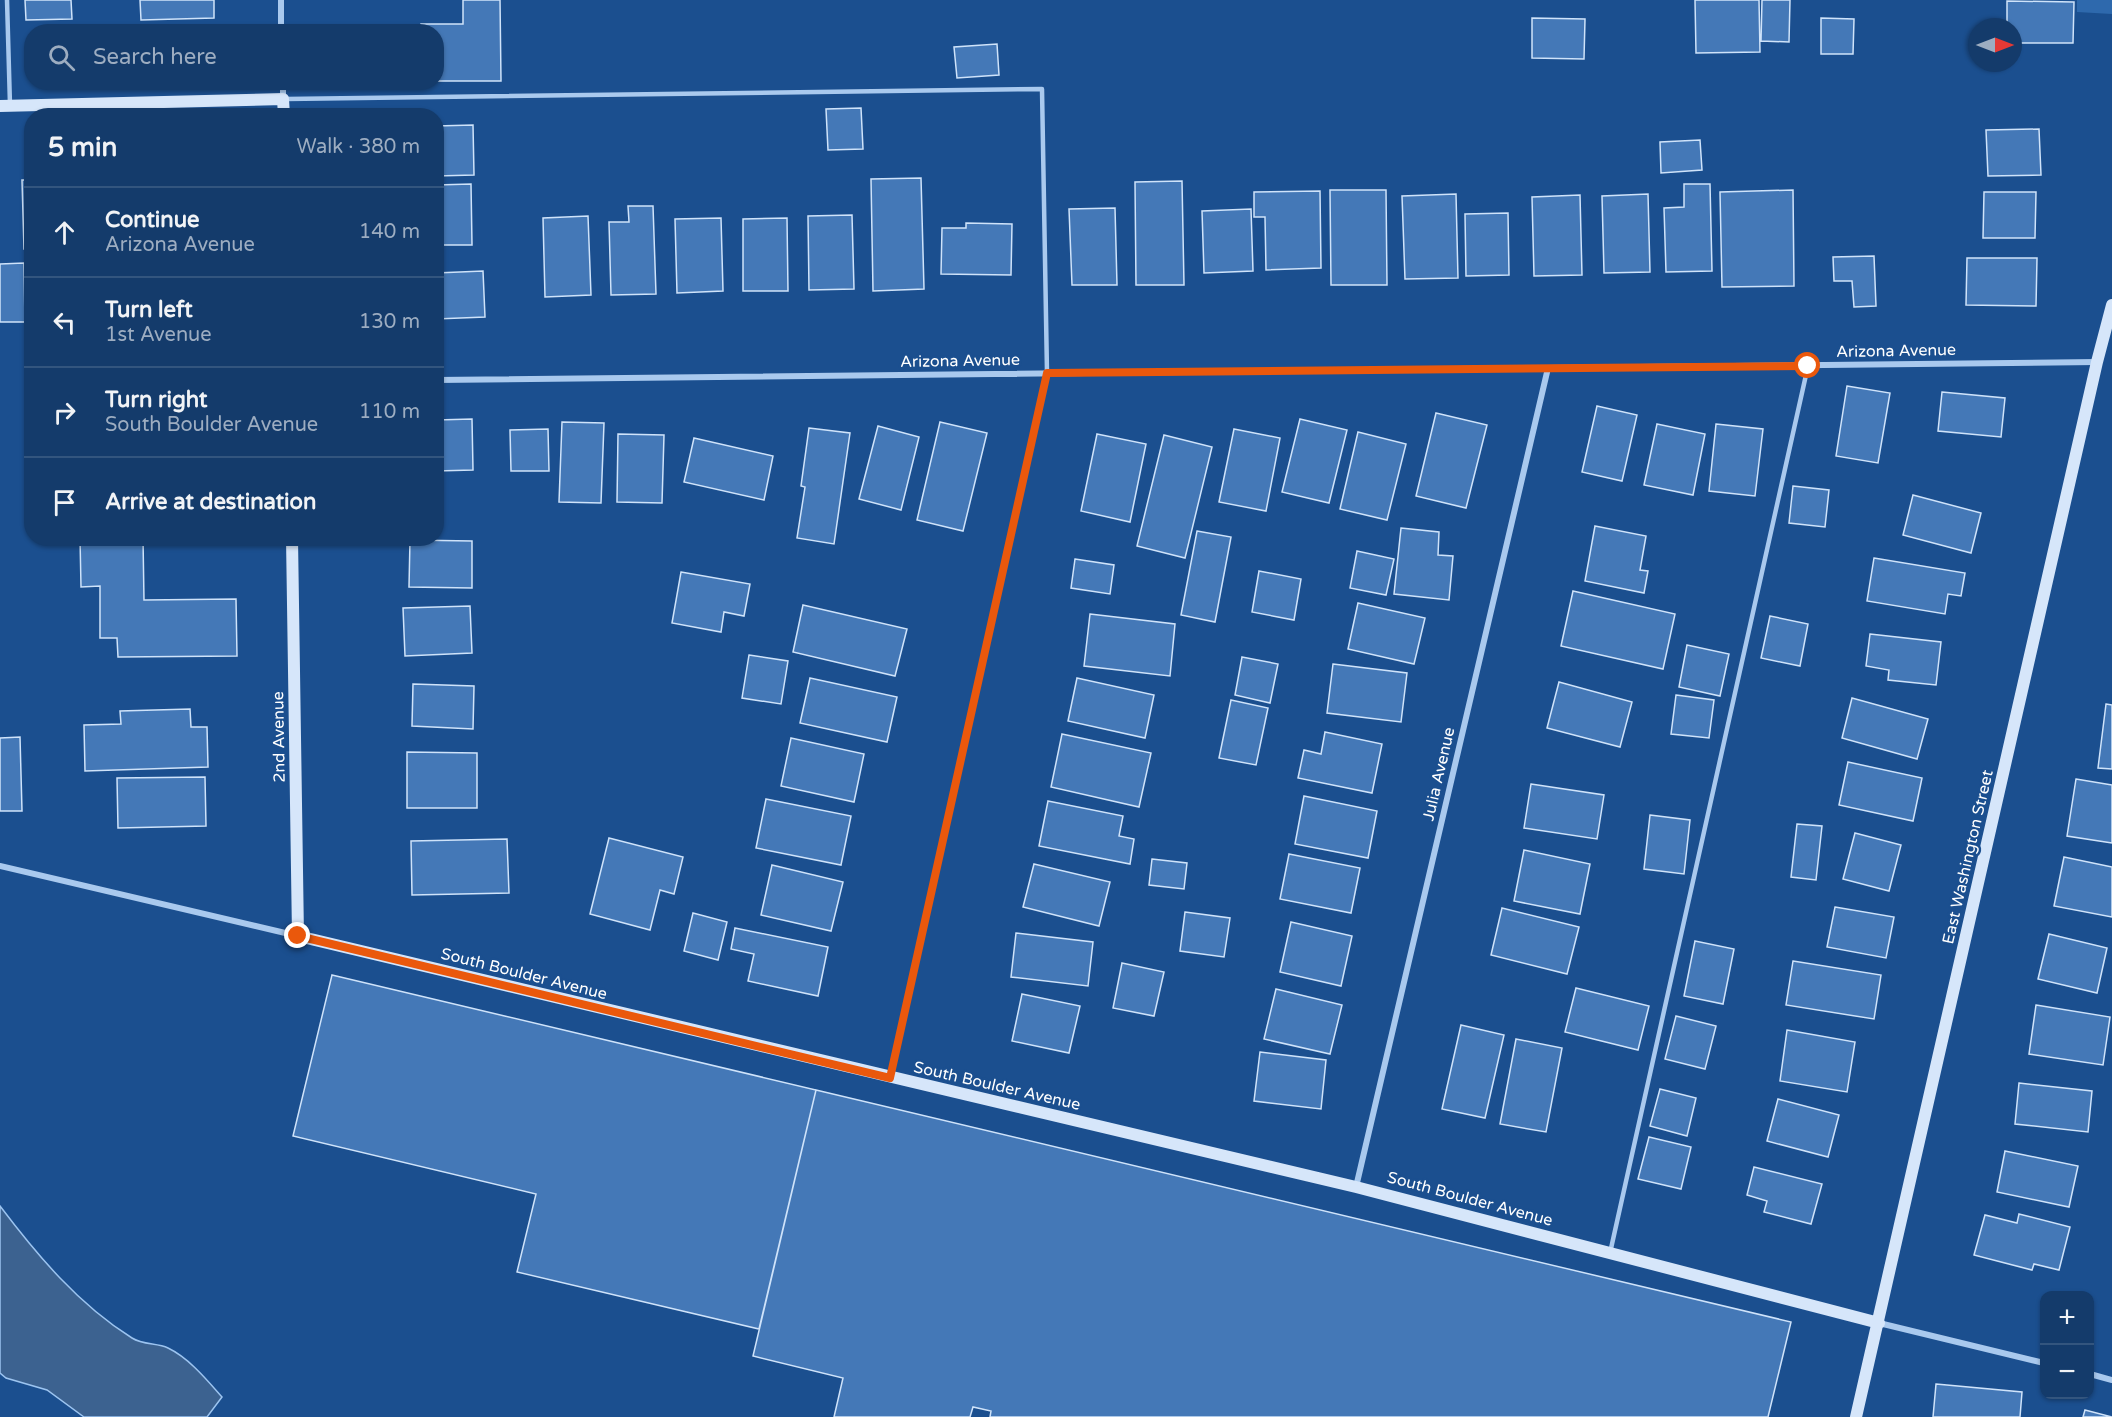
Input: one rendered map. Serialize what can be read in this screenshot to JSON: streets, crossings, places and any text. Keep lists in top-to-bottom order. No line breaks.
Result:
{"streets":{"street":["Arizona Avenue","2nd Avenue","Julia Avenue","East Washington Street","South Boulder Avenue"]},"crossings":[["Arizona Avenue","Julia Avenue"],["Arizona Avenue","East Washington Street"],["2nd Avenue","South Boulder Avenue"],["Julia Avenue","South Boulder Avenue"],["East Washington Street","South Boulder Avenue"]],"north":"right","page":{"search":"Search here","heading":["5 min","Walk · 380 m"],"list":[["Continue","Arizona Avenue","140 m"],["Turn left","1st Avenue","130 m"],["Turn right","South Boulder Avenue","110 m"],"Arrive at destination"],"map_buttons":["+","−"]}}
